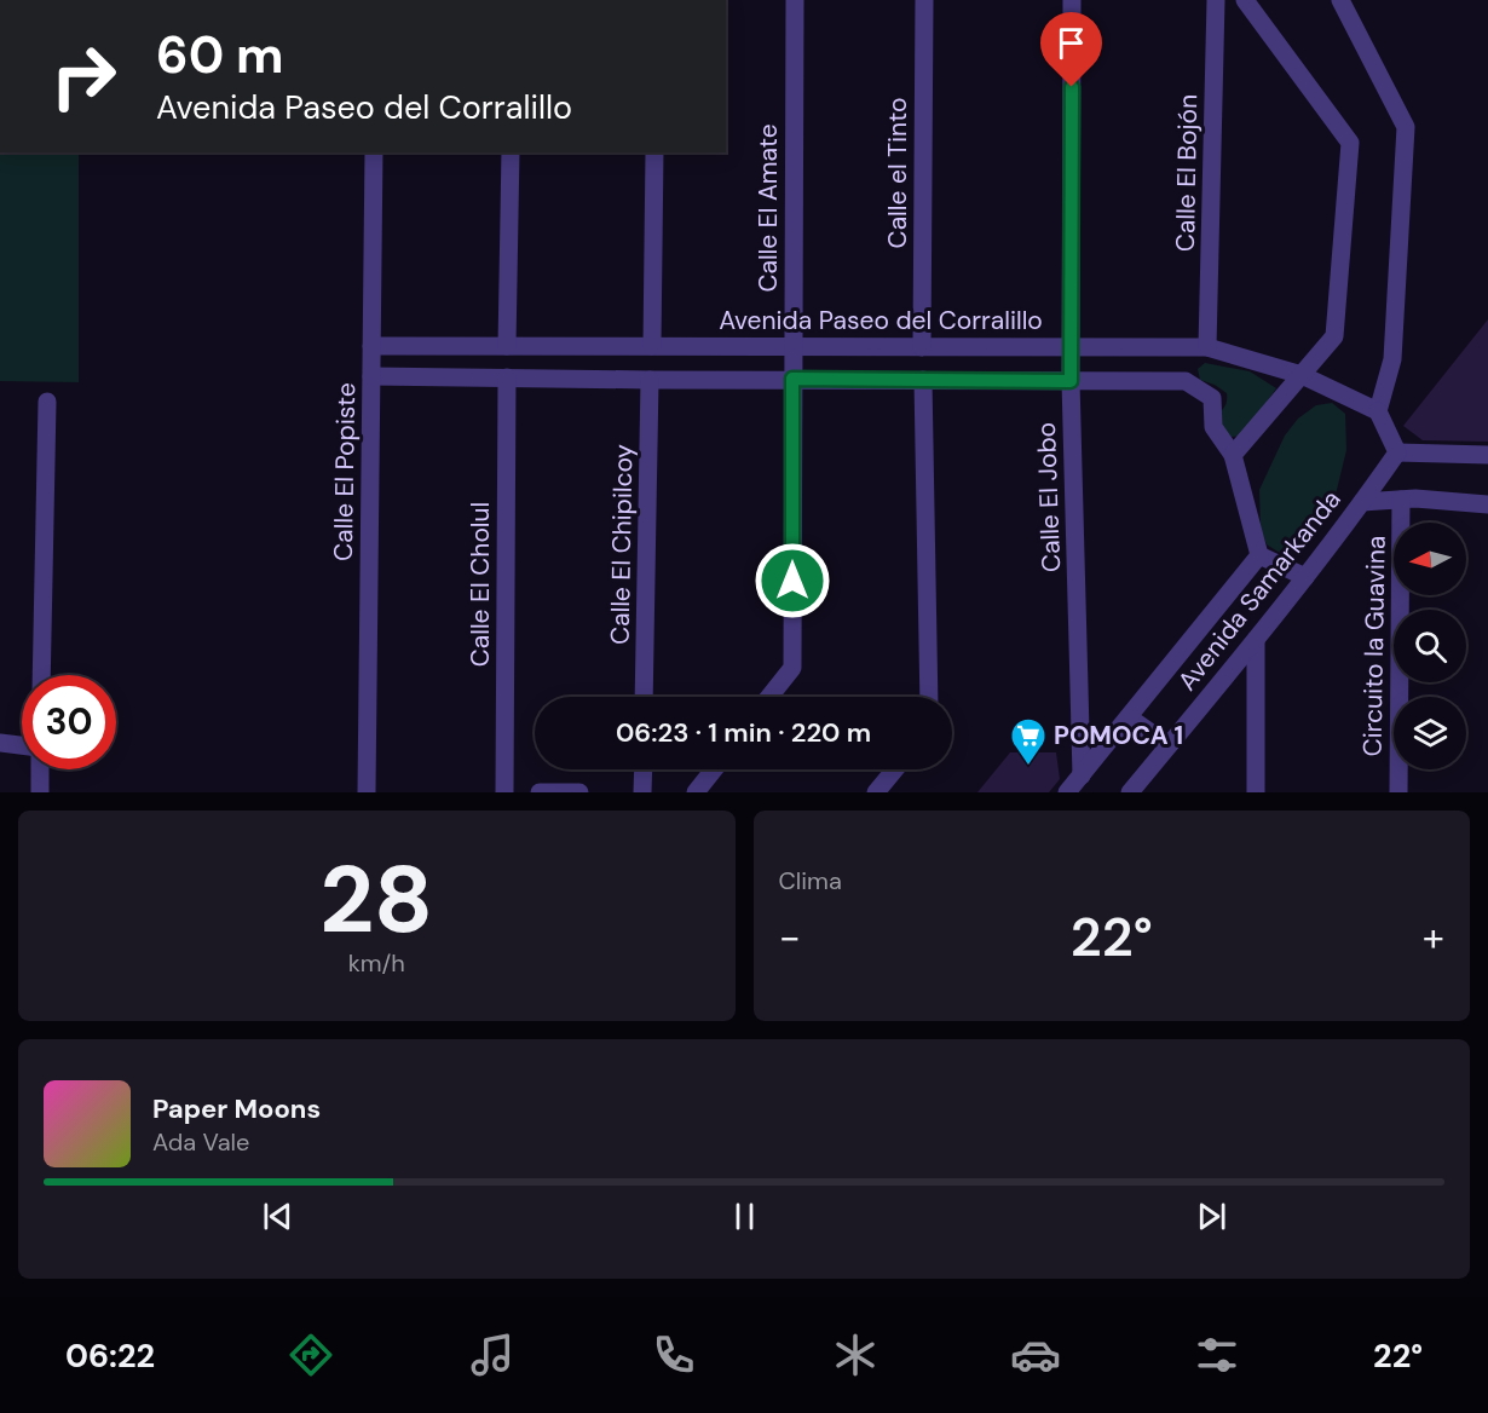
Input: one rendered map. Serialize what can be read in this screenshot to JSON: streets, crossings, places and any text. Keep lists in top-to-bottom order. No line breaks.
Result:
{"streets":{"street":["Calle el Tinto","Calle El Bojón","Calle El Amate","Avenida Paseo del Corralillo","Calle El Popiste","Calle El Jobo","Calle El Chipilcoy","Calle El Cholul","Avenida Samarkanda","Circuito la Guavina"]},"crossings":[["Calle el Tinto","Avenida Paseo del Corralillo"],["Calle El Bojón","Avenida Paseo del Corralillo"],["Calle El Amate","Avenida Paseo del Corralillo"],["Avenida Paseo del Corralillo","Calle El Popiste"],["Avenida Paseo del Corralillo","Calle El Jobo"],["Calle El Jobo","Avenida Samarkanda"]],"places":{"supermarket":["POMOCA 1"]},"north":"left","page":{"turn":["60 m","Avenida Paseo del Corralillo"],"limit":"30","trip":"06:23 · 1 min · 220 m","tile":[["28","km/h"],"Clima"],"heat":["−","22°","+"],"song":["Paper Moons","Ada Vale"],"tabs":["06:22","22°"]}}
